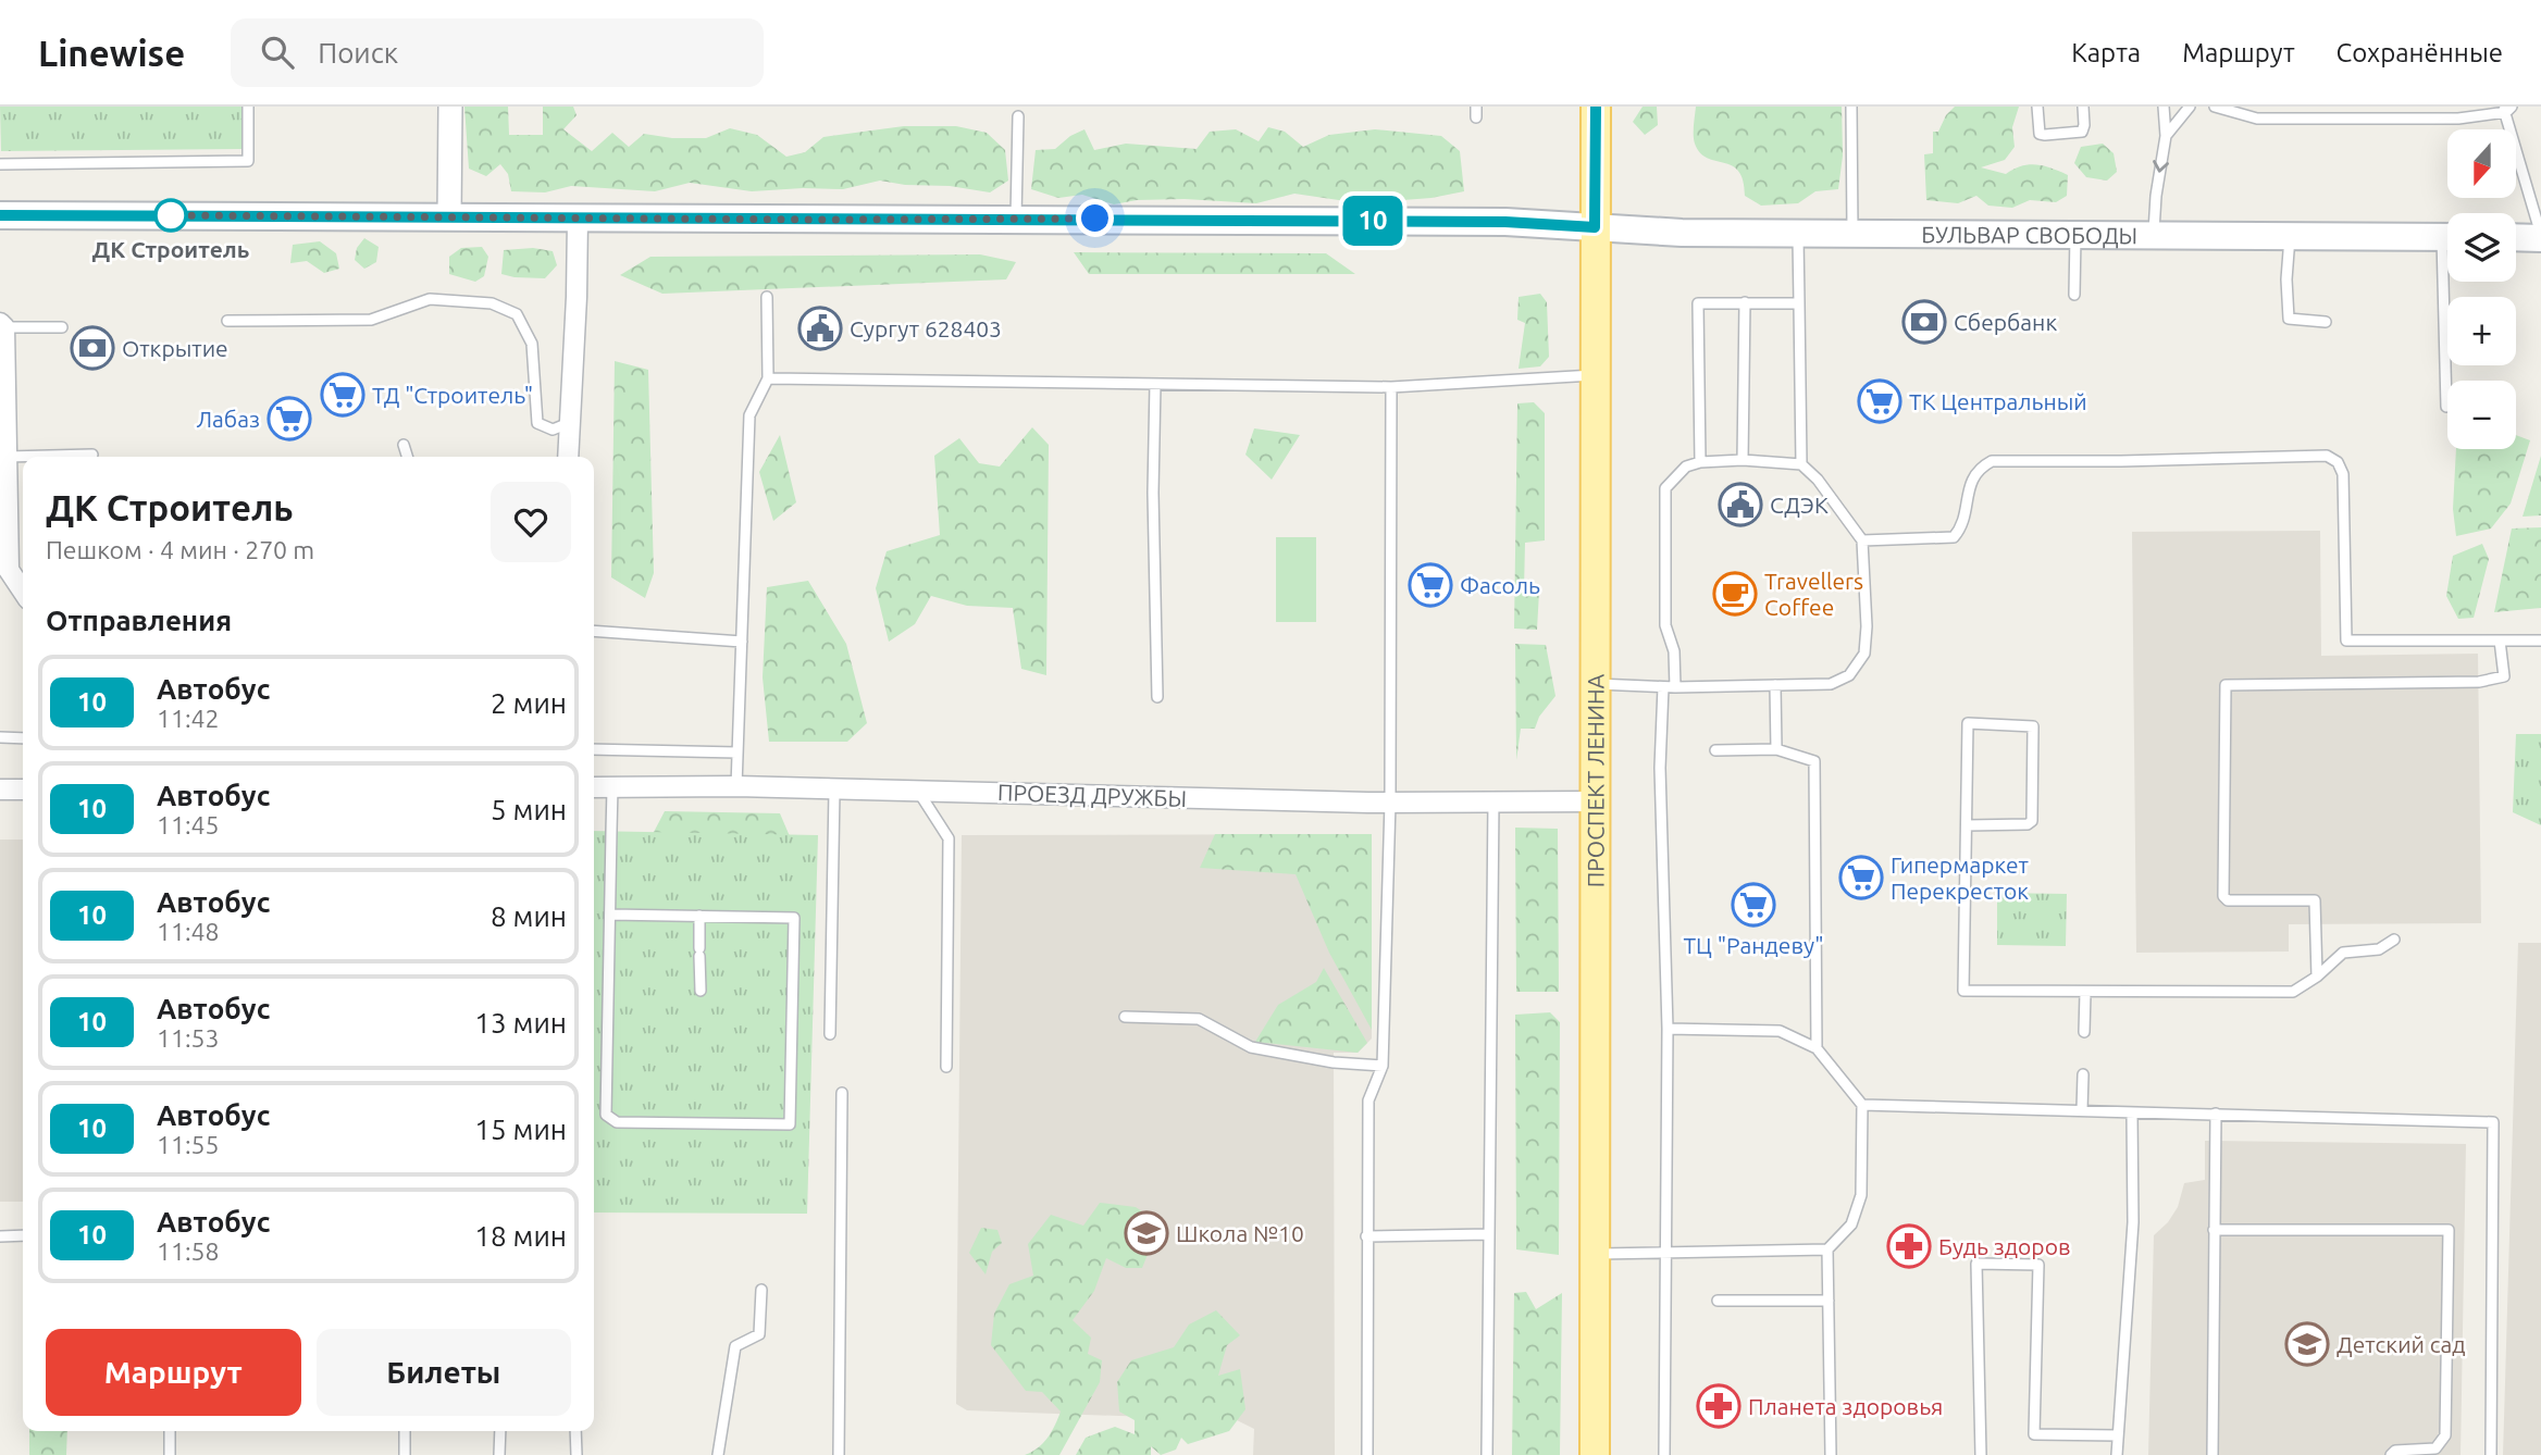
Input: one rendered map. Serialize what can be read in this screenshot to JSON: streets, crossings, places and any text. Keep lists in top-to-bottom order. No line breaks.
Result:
{"streets":{"main road":["БУЛЬВАР СВОБОДЫ","ПРОСПЕКТ ЛЕНИНА"],"street":["ПРОЕЗД ДРУЖБЫ"]},"crossings":[["БУЛЬВАР СВОБОДЫ","ПРОСПЕКТ ЛЕНИНА"],["ПРОСПЕКТ ЛЕНИНА","ПРОЕЗД ДРУЖБЫ"]],"places":{"other":["ДК Строитель"],"bank":["Сбербанк","Открытие"],"public building":["Сургут 628403","СДЭК"],"supermarket":["ТД \"Строитель\"","ТК Центральный","Лабаз","Фасоль","Гипермаркет Перекресток","ТЦ \"Рандеву\""],"cafe":["Travellers Coffee"],"school or university":["Школа №10","Детский сад"],"pharmacy":["Будь здоров","Планета здоровья"]},"lines":["bus line 10"],"north":"bottom","page":{"header":"Linewise","search":"Поиск","nav":["Карта","Маршрут","Сохранённые"],"on_map":"10","map_buttons":["+","−"],"heading":[["ДК Строитель","Пешком · 4 мин · 270 m"],"Отправления"],"list":[{"mark":"10","name":"Автобус","note":"11:42","value":"2 мин"},{"mark":"10","name":"Автобус","note":"11:45","value":"5 мин"},{"mark":"10","name":"Автобус","note":"11:48","value":"8 мин"},{"mark":"10","name":"Автобус","note":"11:53","value":"13 мин"},{"mark":"10","name":"Автобус","note":"11:55","value":"15 мин"},{"mark":"10","name":"Автобус","note":"11:58","value":"18 мин"}],"buttons":["Маршрут","Билеты"]}}
